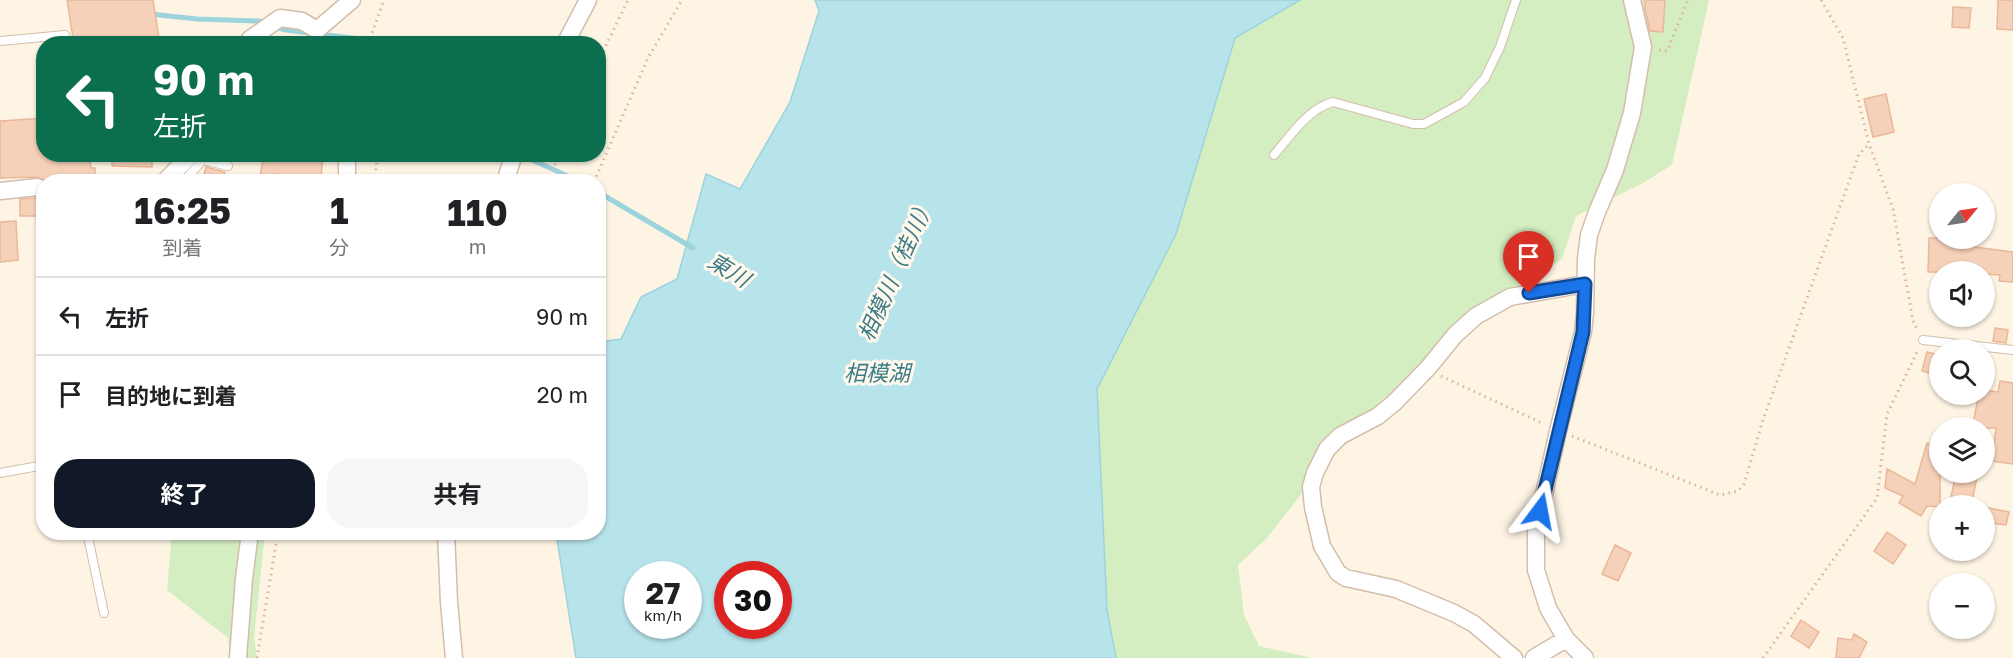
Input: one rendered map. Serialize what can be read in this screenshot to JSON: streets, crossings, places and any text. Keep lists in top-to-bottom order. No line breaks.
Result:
{"water":["相模川（桂川）","東川","相模湖"],"north":"top right","page":{"turn":["90 m","左折"],"eta":["16:25","到着","1","分","110","m"],"map_buttons":["+","−"],"list":[{"name":"左折","value":"90 m"},{"name":"目的地に到着","value":"20 m"}],"buttons":["終了","共有"],"speed":"27 km/h","limit":"30"}}
